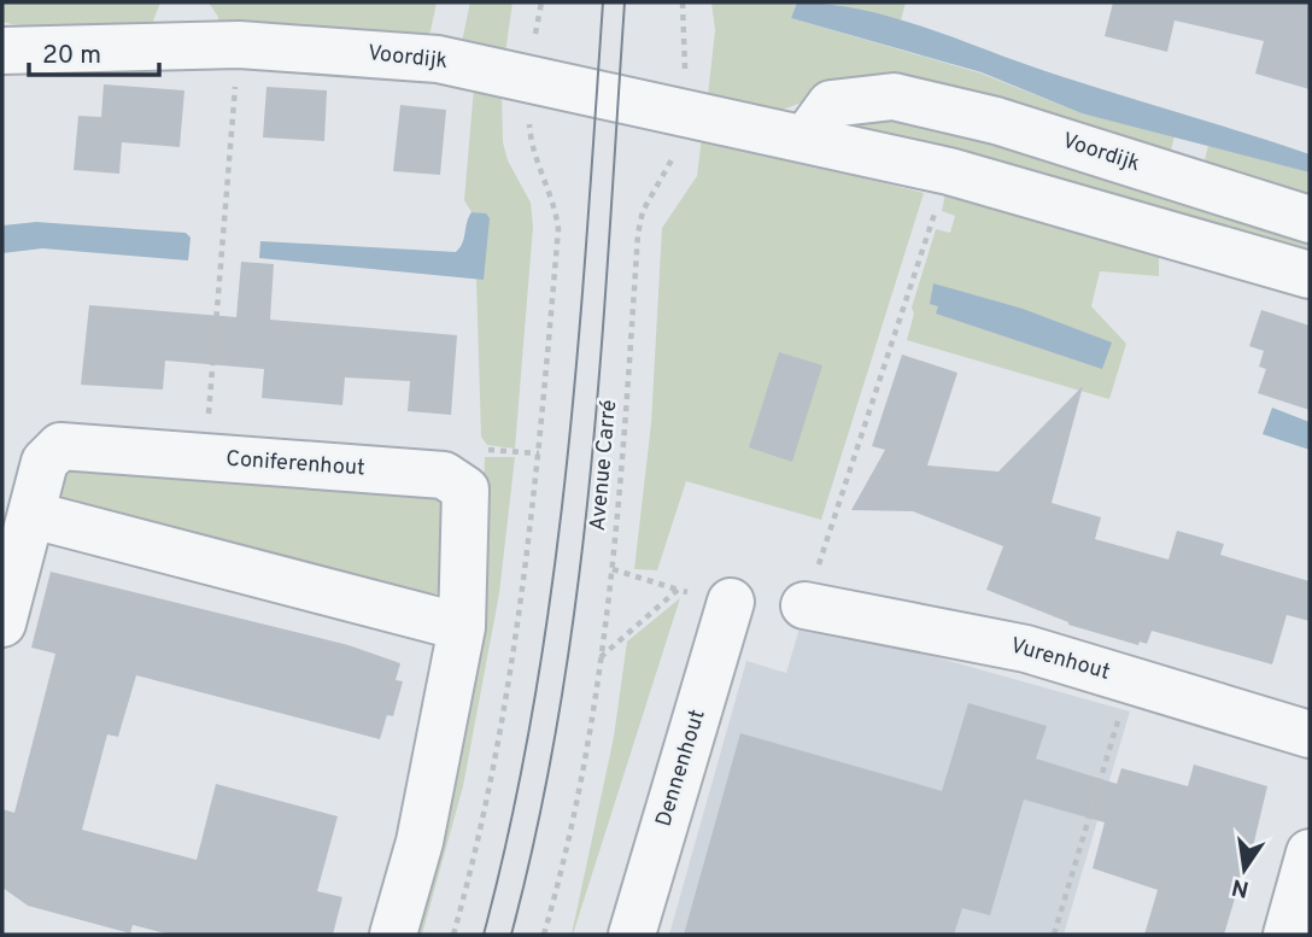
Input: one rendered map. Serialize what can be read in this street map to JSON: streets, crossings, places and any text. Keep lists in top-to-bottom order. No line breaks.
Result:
{"streets":{"street":["Voordijk","Coniferenhout","Vurenhout","Dennenhout"],"path":["Avenue Carré"]},"crossings":[["Voordijk","Avenue Carré"]],"scale_bar":"20 m","north":"bottom"}
